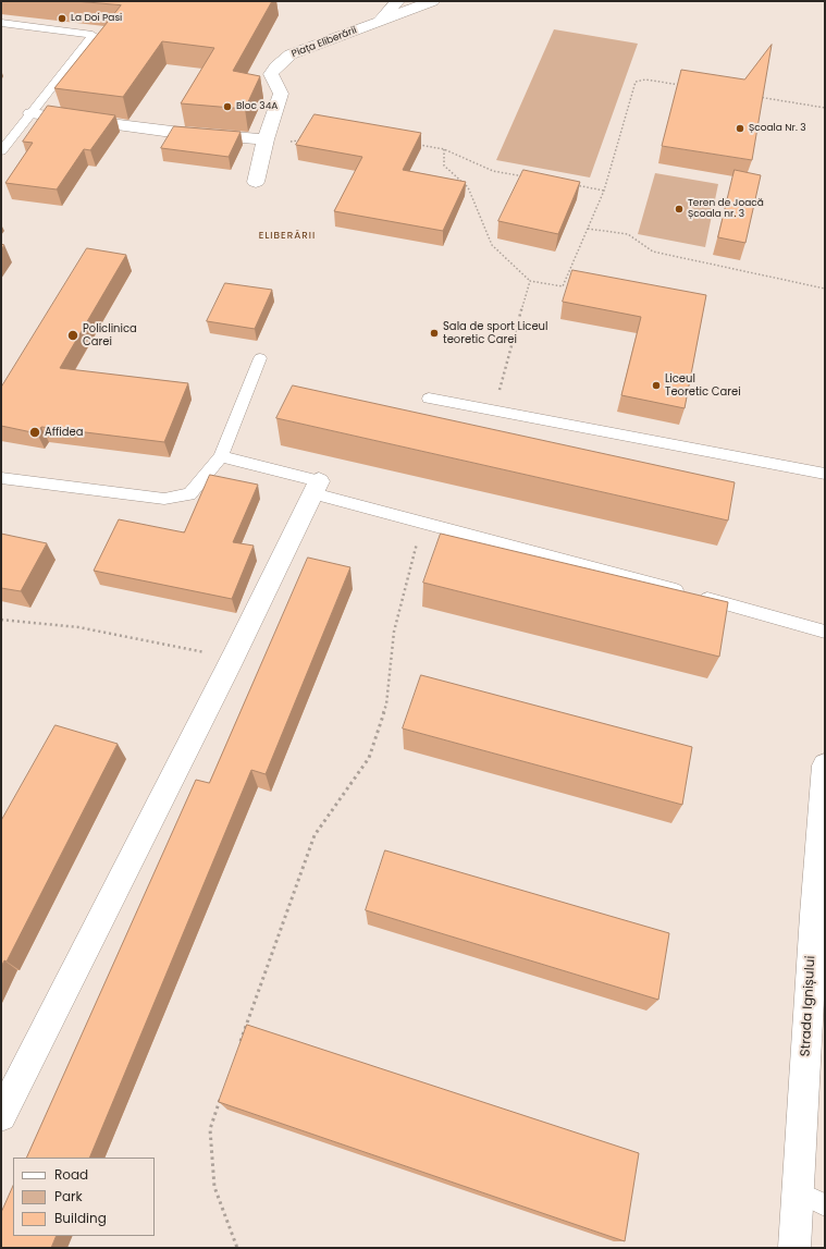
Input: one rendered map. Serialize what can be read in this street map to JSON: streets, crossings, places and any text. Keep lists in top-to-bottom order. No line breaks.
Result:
{"streets":{"street":["Piața Eliberării","Strada Ignișului"]},"districts":["ELIBERĂRII"],"places":["La Doi Pasi","Bloc 34A","Școala Nr. 3","Teren de Joacă Școala nr. 3","Sala de sport Liceul teoretic Carei","Policlinica Carei","Liceul Teoretic Carei","Affidea"],"legend":["Road","Park","Building"]}
